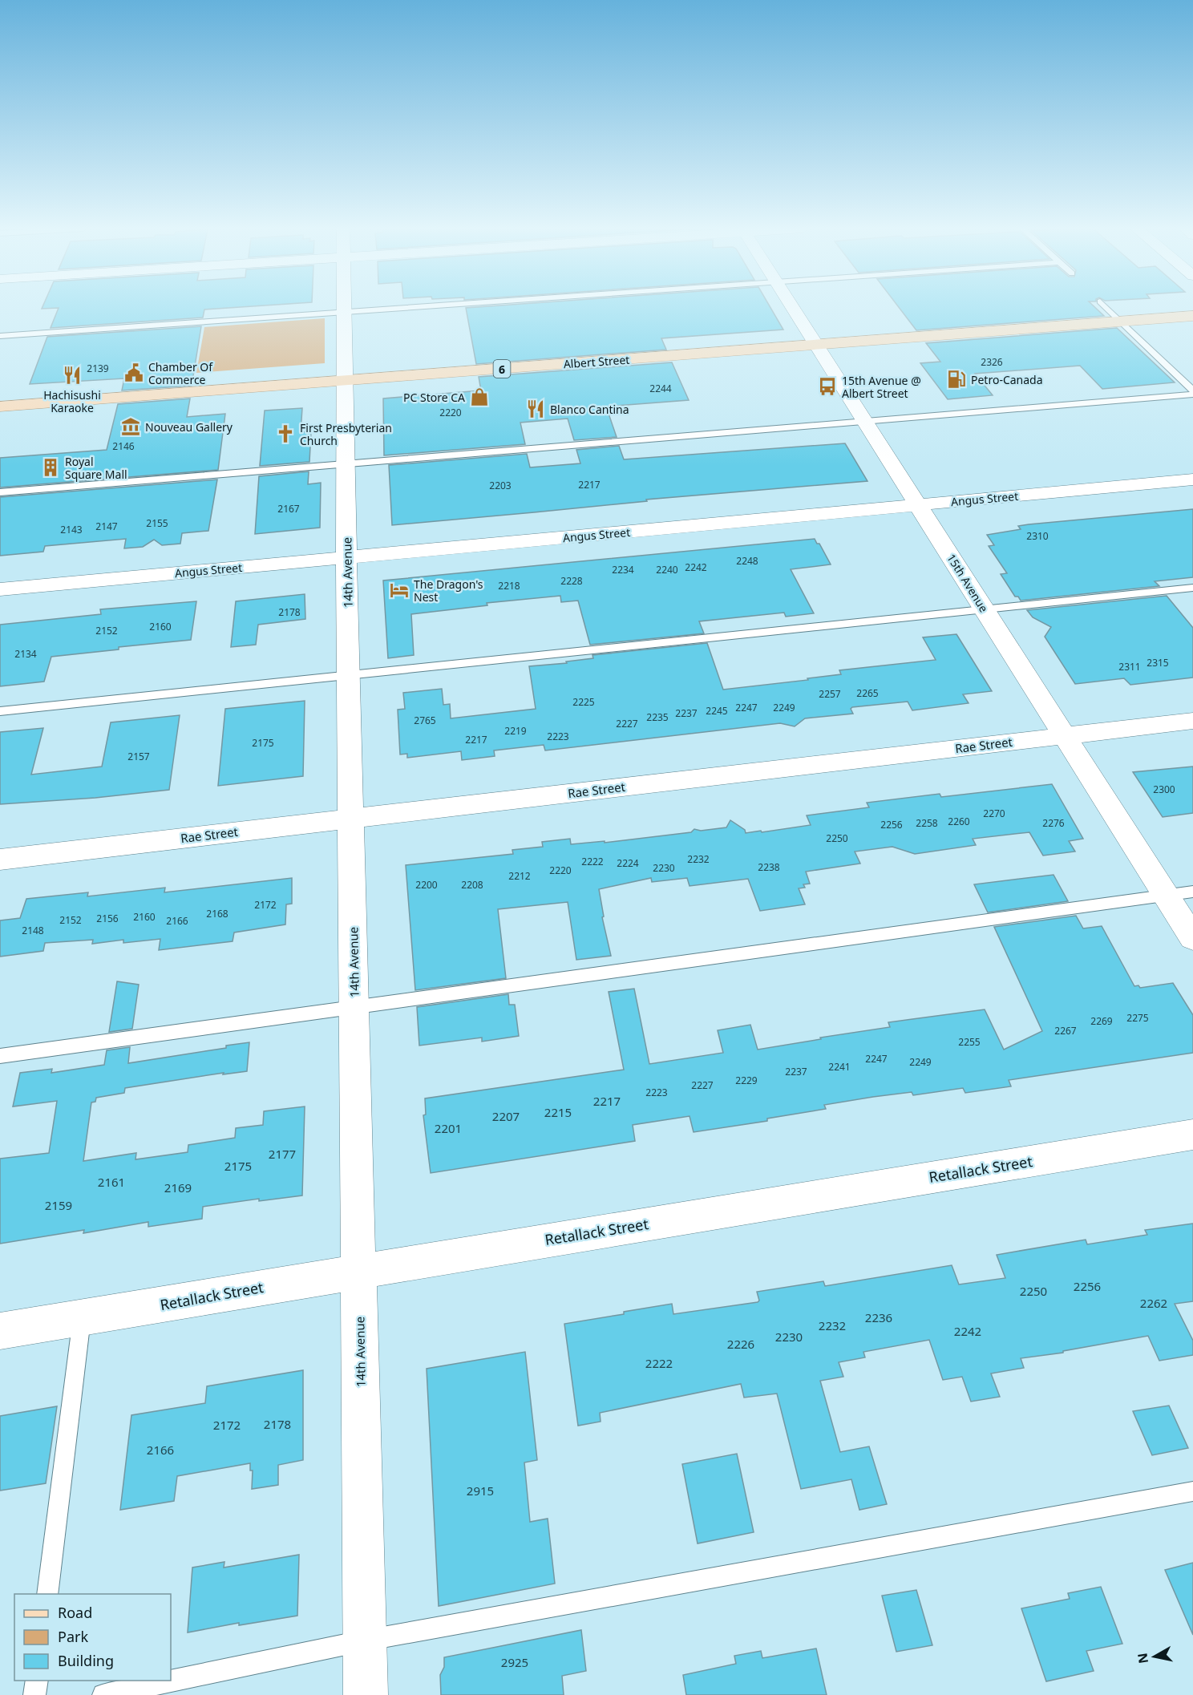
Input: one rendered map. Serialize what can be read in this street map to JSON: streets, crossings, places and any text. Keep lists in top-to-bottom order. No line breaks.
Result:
{"streets":{"main road":["Albert Street","6"],"street":["Angus Street","14th Avenue","15th Avenue","Rae Street","Retallack Street"]},"crossings":[["Albert Street","14th Avenue"],["Albert Street","15th Avenue"],["Angus Street","14th Avenue"],["Angus Street","15th Avenue"],["14th Avenue","Rae Street"],["14th Avenue","Retallack Street"],["15th Avenue","Rae Street"]],"places":{"public building":["Chamber Of Commerce"],"restaurant":["Hachisushi Karaoke","Blanco Cantina"],"fuel station":["Petro-Canada"],"bus stop":["15th Avenue @ Albert Street"],"shop":["PC Store CA"],"museum":["Nouveau Gallery"],"church":["First Presbyterian Church"],"building":["Royal Square Mall"],"hotel":["The Dragon's Nest"]},"house_numbers":["2326","2139","2244","2220","2146","2217","2203","2167","2155","2147","2143","2310","2248","2242","2234","2240","2228","2218","2178","2160","2152","2134","2315","2311","2265","2257","2225","2247","2249","2245","2237","2235","2765","2227","2219","2223","2217","2175","2157","2300","2270","2260","2258","2276","2256","2250","2232","2222","2224","2238","2230","2220","2212","2200","2208","2172","2168","2160","2156","2152","2166","2148","2275","2269","2267","2255","2247","2249","2241","2237","2229","2227","2223","2217","2215","2207","2201","2177","2175","2161","2169","2159","2256","2250","2262","2236","2232","2242","2230","2226","2222","2178","2172","2166","2915","2925"],"legend":["Road","Park","Building"],"north":"left"}
